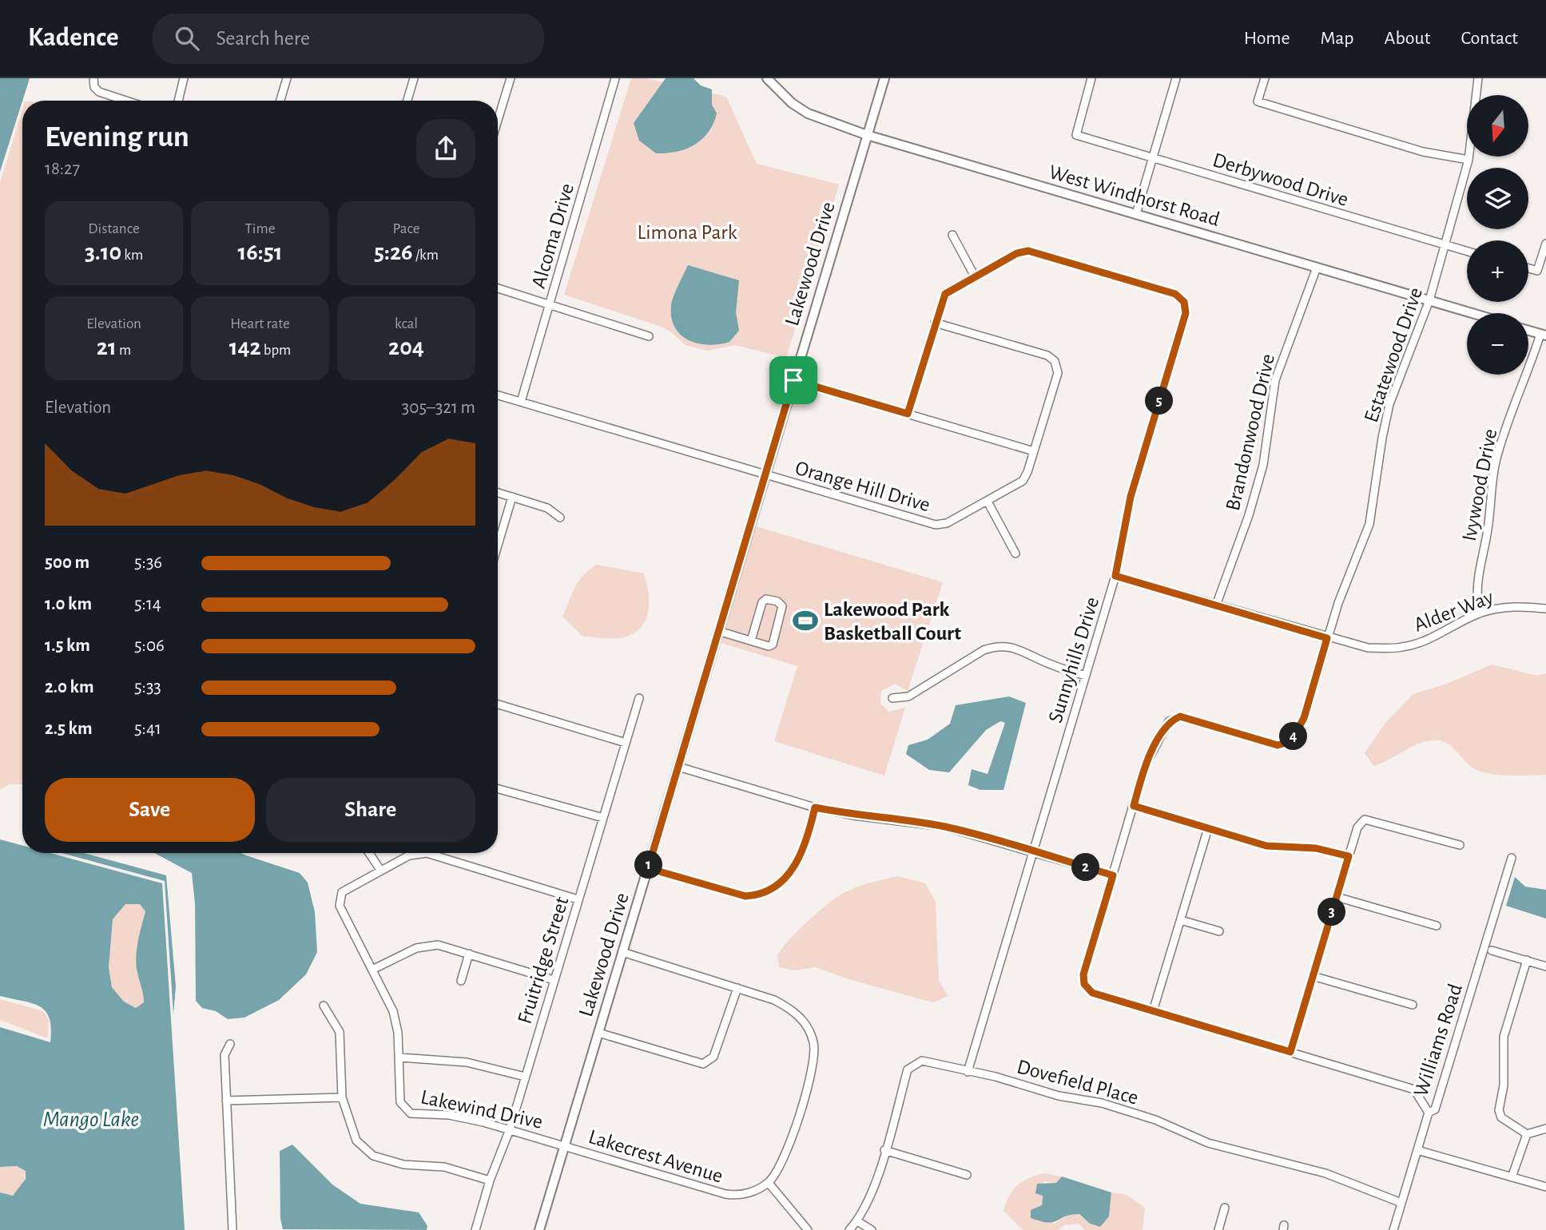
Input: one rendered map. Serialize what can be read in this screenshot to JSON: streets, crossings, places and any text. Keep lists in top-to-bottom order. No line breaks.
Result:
{"streets":{"street":["Derbywood Drive","West Windhorst Road","Alcoma Drive","Lakewood Drive","Estatewood Drive","Brandonwood Drive","Ivywood Drive","Orange Hill Drive","Alder Way","Sunnyhills Drive","Fruitridge Street","Williams Road","Dovefield Place","Lakewind Drive","Lakecrest Avenue"]},"crossings":[["Derbywood Drive","Estatewood Drive"],["West Windhorst Road","Lakewood Drive"],["West Windhorst Road","Estatewood Drive"],["West Windhorst Road","Brandonwood Drive"],["Lakewood Drive","Orange Hill Drive"],["Lakewood Drive","Lakewind Drive"],["Lakewood Drive","Lakecrest Avenue"],["Estatewood Drive","Alder Way"],["Brandonwood Drive","Alder Way"],["Ivywood Drive","Alder Way"],["Orange Hill Drive","Sunnyhills Drive"],["Alder Way","Sunnyhills Drive"],["Sunnyhills Drive","Dovefield Place"],["Fruitridge Street","Lakewind Drive"],["Williams Road","Dovefield Place"],["Lakewind Drive","Lakecrest Avenue"]],"water":["Mango Lake"],"parks":["Limona Park"],"places":{"sports":["Lakewood Park Basketball Court"]},"north":"bottom","page":{"header":"Kadence","search":"Search here","nav":["Home","Map","About","Contact"],"map_buttons":["+","−"],"heading":["Evening run","18:27"],"stats":[["Distance","3.10 km"],["Time","16:51"],["Pace","5:26 /km"],["Elevation","21 m"],["Heart rate","142 bpm"],["kcal","204"]],"chart":["Elevation","305–321 m"],"pins":["5","4","1","2","3"],"list":[{"name":"500 m","note":"5:36"},{"name":"1.0 km","note":"5:14"},{"name":"1.5 km","note":"5:06"},{"name":"2.0 km","note":"5:33"},{"name":"2.5 km","note":"5:41"}],"buttons":["Save","Share"]}}
